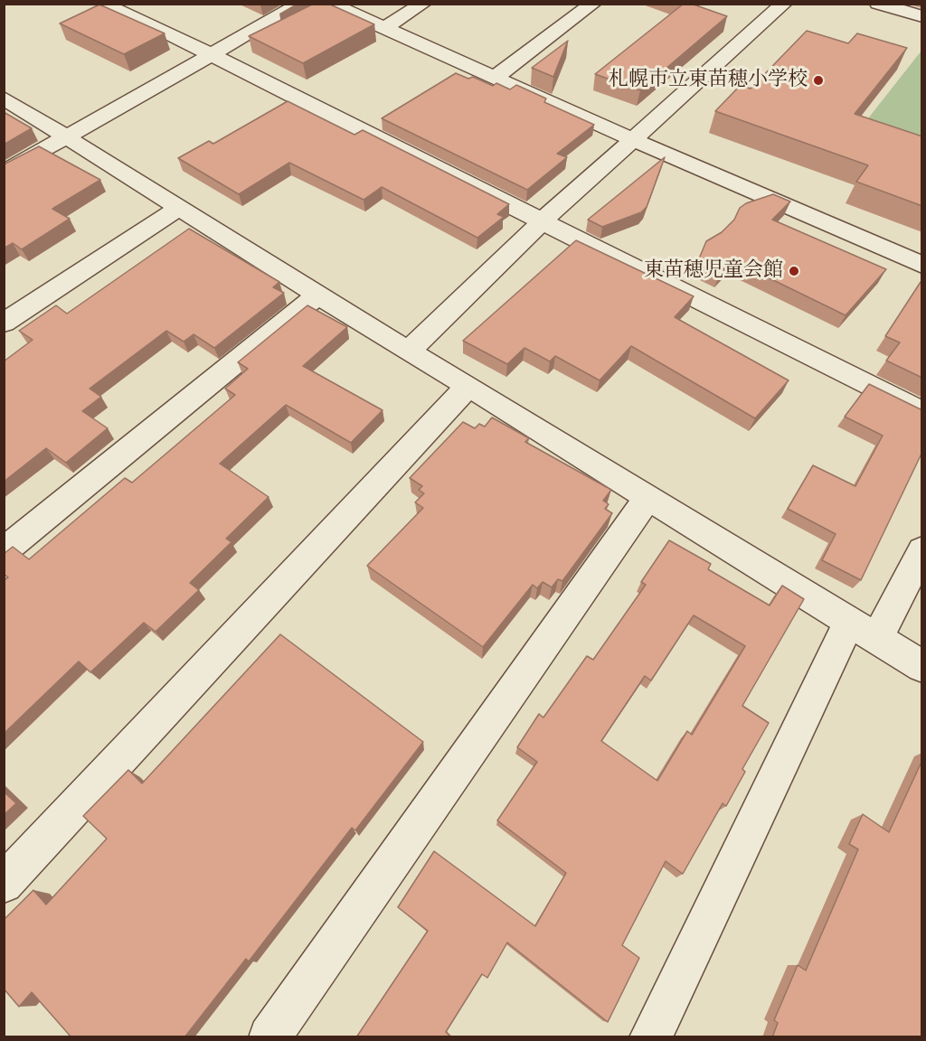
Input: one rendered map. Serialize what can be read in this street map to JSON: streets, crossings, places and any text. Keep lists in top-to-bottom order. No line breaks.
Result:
{"places":["札幌市立東苗穂小学校","東苗穂児童会館"]}
